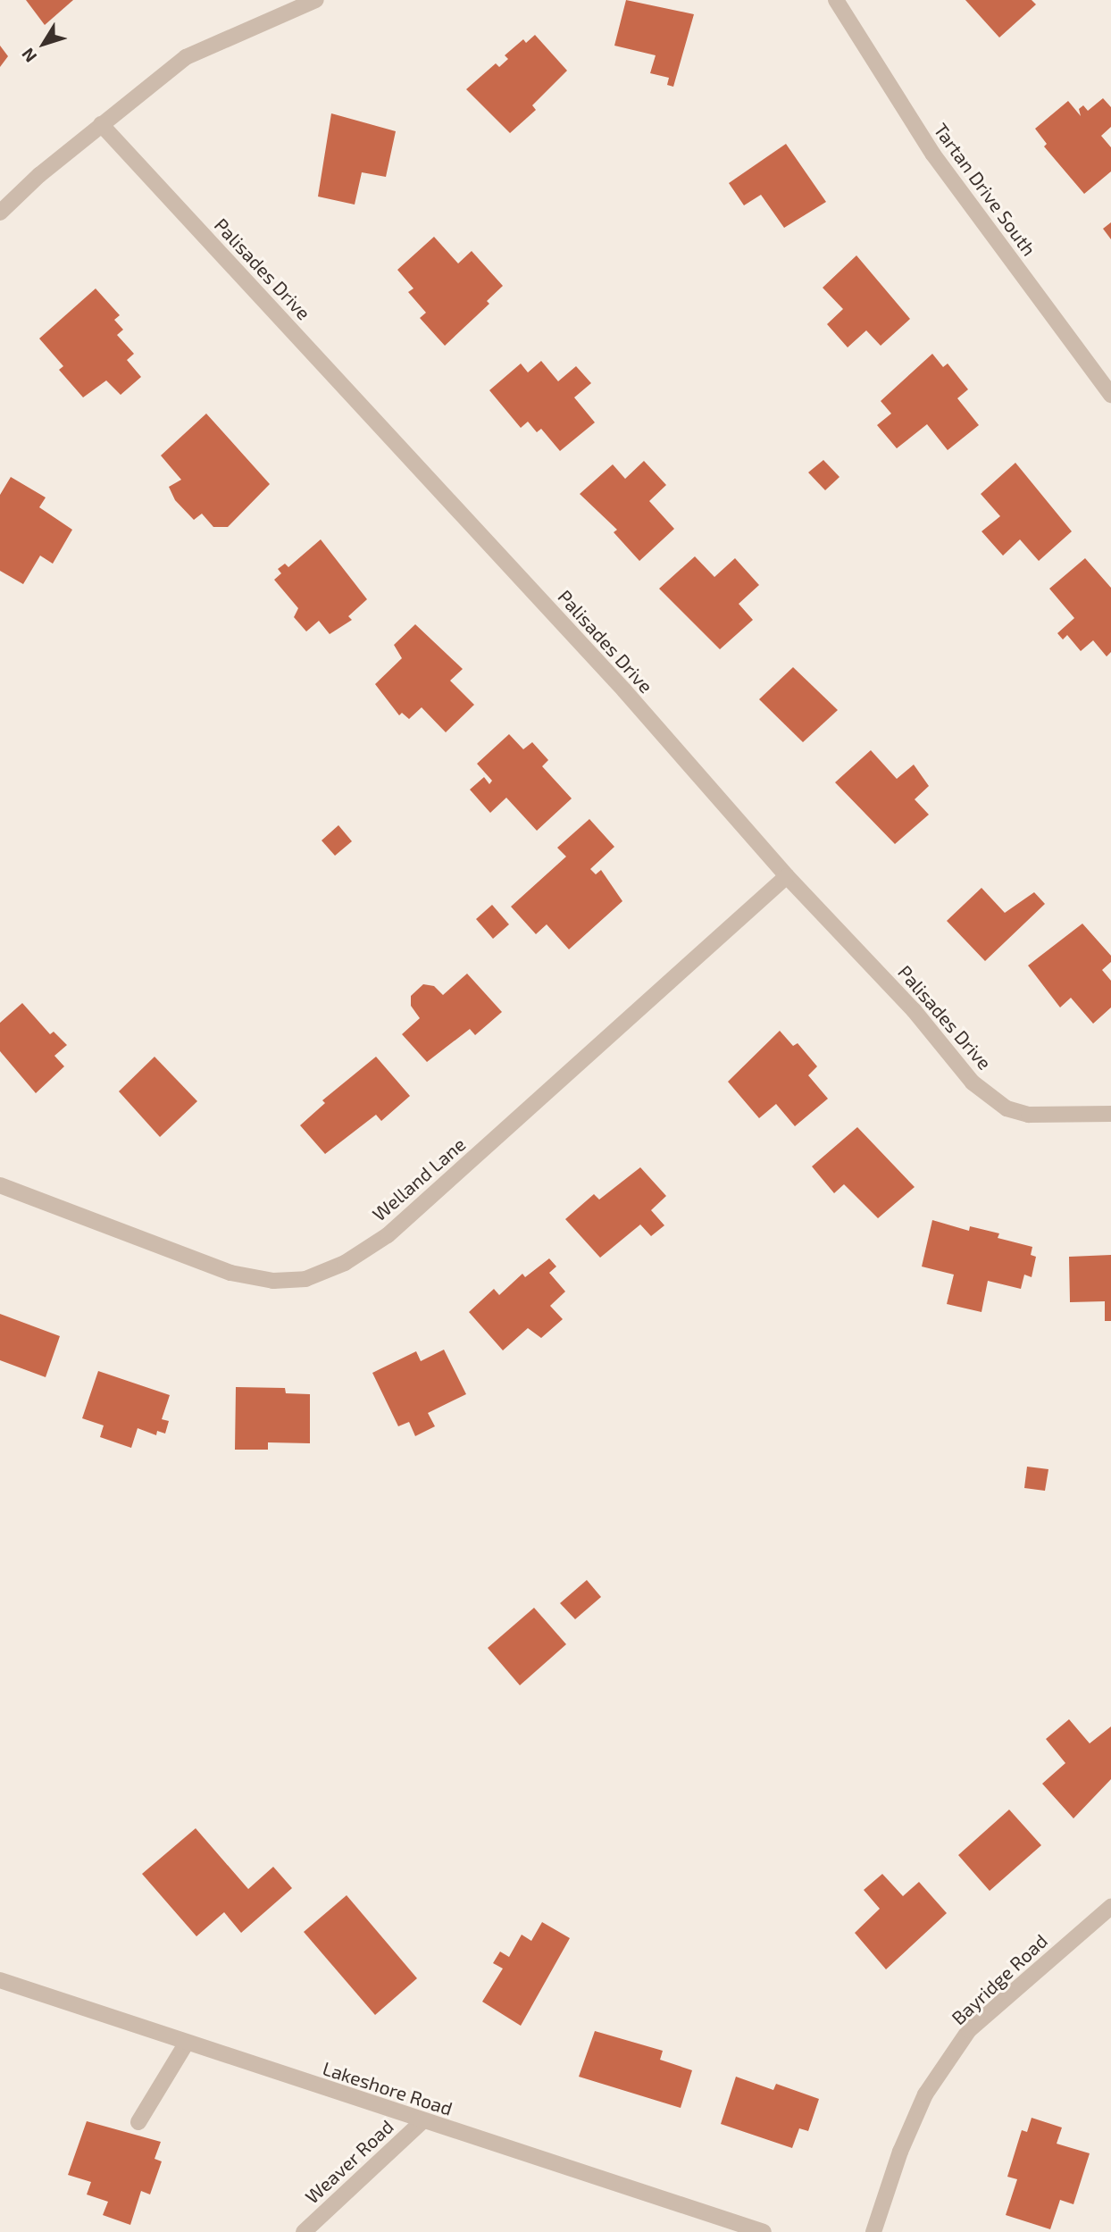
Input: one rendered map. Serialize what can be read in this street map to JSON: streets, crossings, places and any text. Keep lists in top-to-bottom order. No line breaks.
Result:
{"streets":{"street":["Tartan Drive South","Palisades Drive","Welland Lane","Bayridge Road","Lakeshore Road","Weaver Road"]},"crossings":[["Palisades Drive","Welland Lane"],["Lakeshore Road","Weaver Road"]],"north":"bottom left"}
